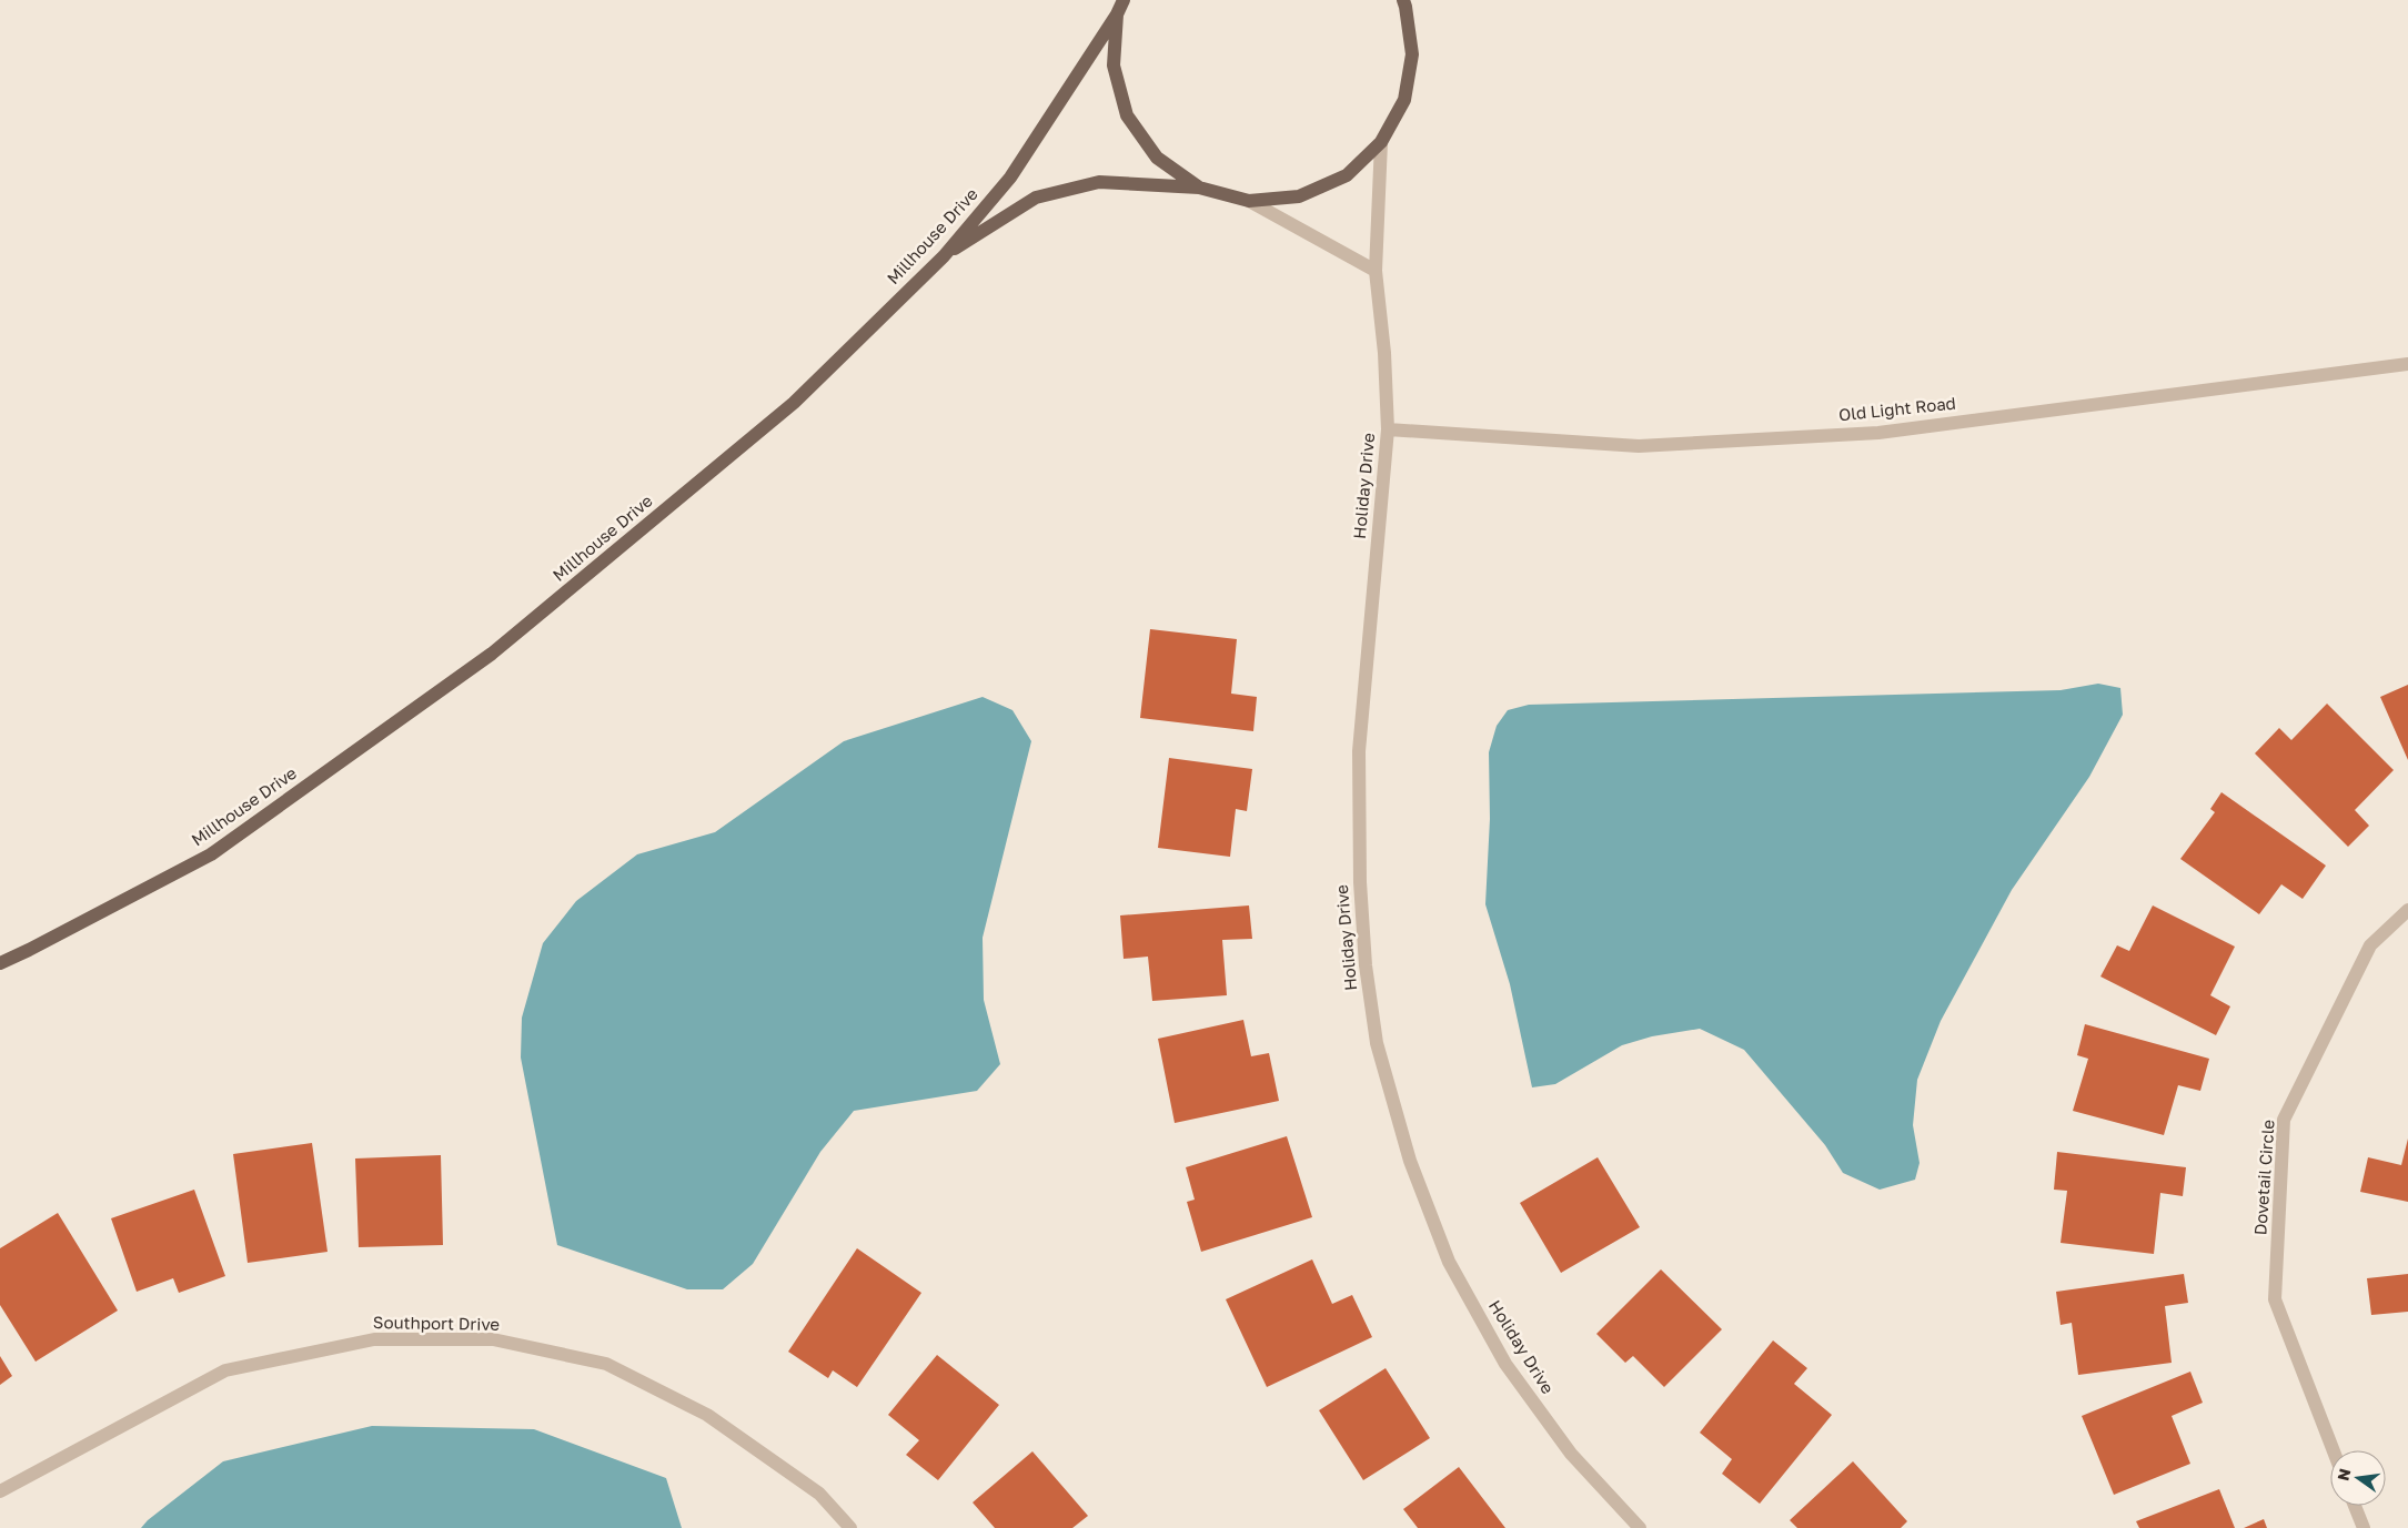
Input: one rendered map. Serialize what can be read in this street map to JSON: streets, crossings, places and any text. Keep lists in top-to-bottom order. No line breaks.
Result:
{"streets":{"main road":["Millhouse Drive"],"street":["Old Light Road","Holiday Drive","Dovetail Circle","Southport Drive"]},"crossings":[["Old Light Road","Holiday Drive"]],"north":"left"}
